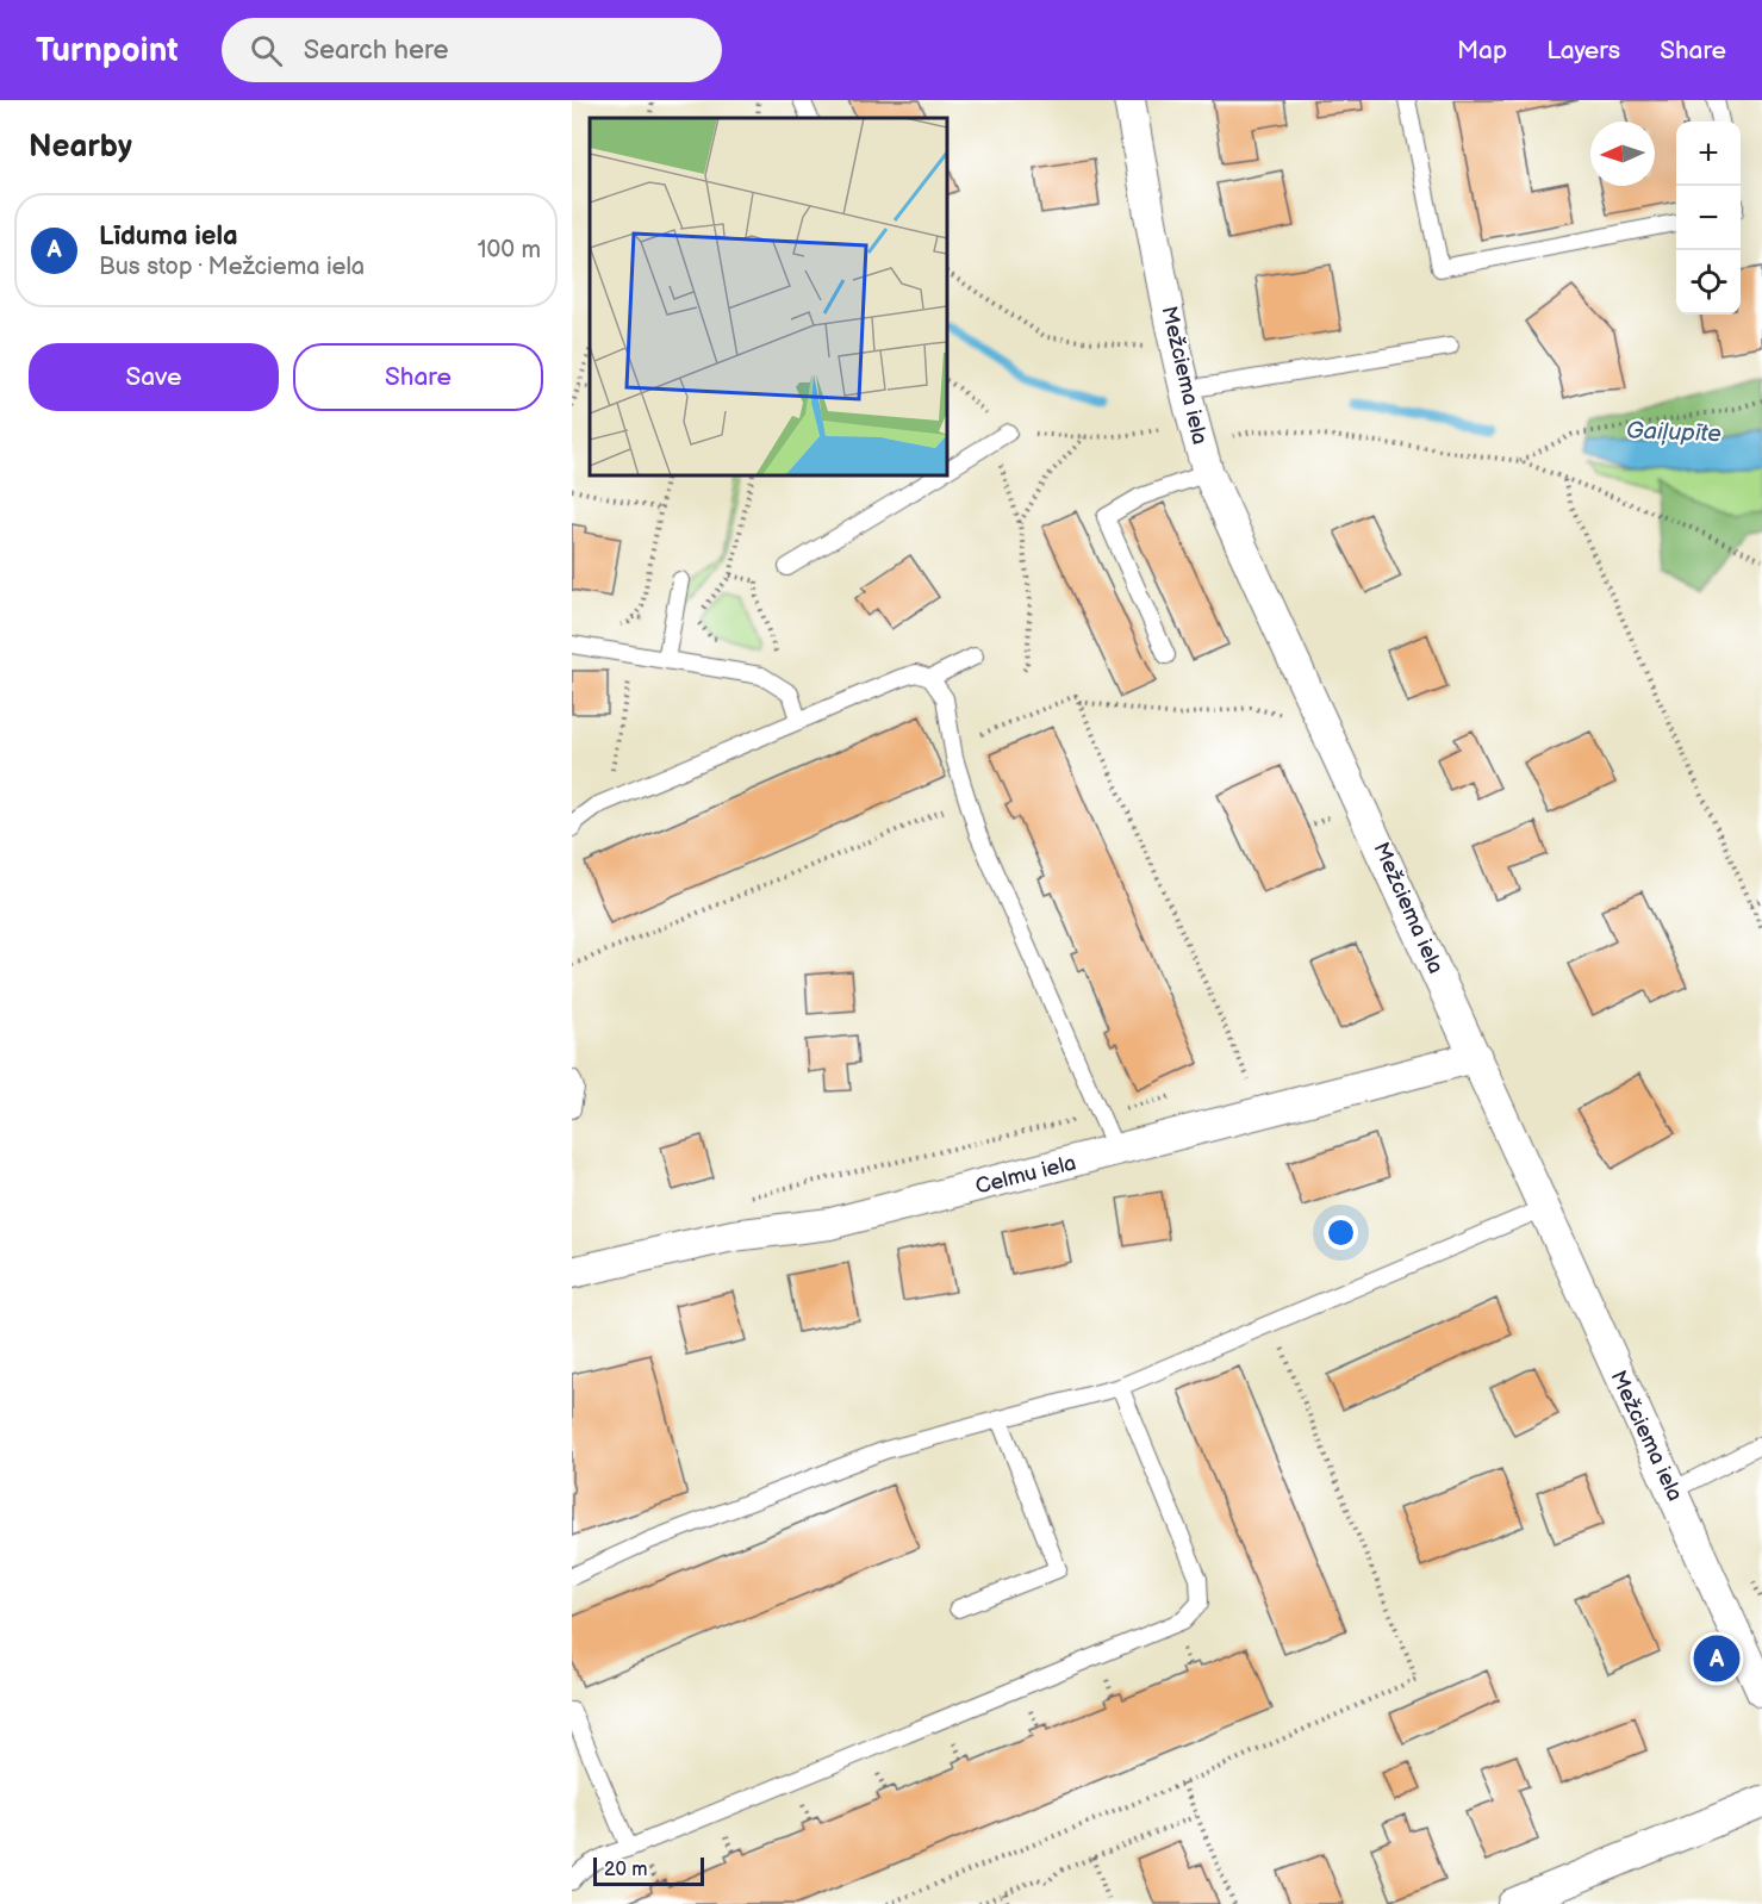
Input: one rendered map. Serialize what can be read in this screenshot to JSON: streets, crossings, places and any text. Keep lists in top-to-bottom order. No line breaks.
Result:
{"streets":{"street":["Mežciema iela","Celmu iela"]},"crossings":[["Mežciema iela","Celmu iela"]],"water":["Gaiļupīte"],"scale_bar":"20 m","north":"left","page":{"header":"Turnpoint","search":"Search here","nav":["Map","Layers","Share"],"heading":"Nearby","map_buttons":["+","−"],"list":[{"mark":"A","name":"Līduma iela","note":"Bus stop · Mežciema iela","value":"100 m"}],"buttons":["Save","Share"],"pins":"A","scale":"20 m"}}
